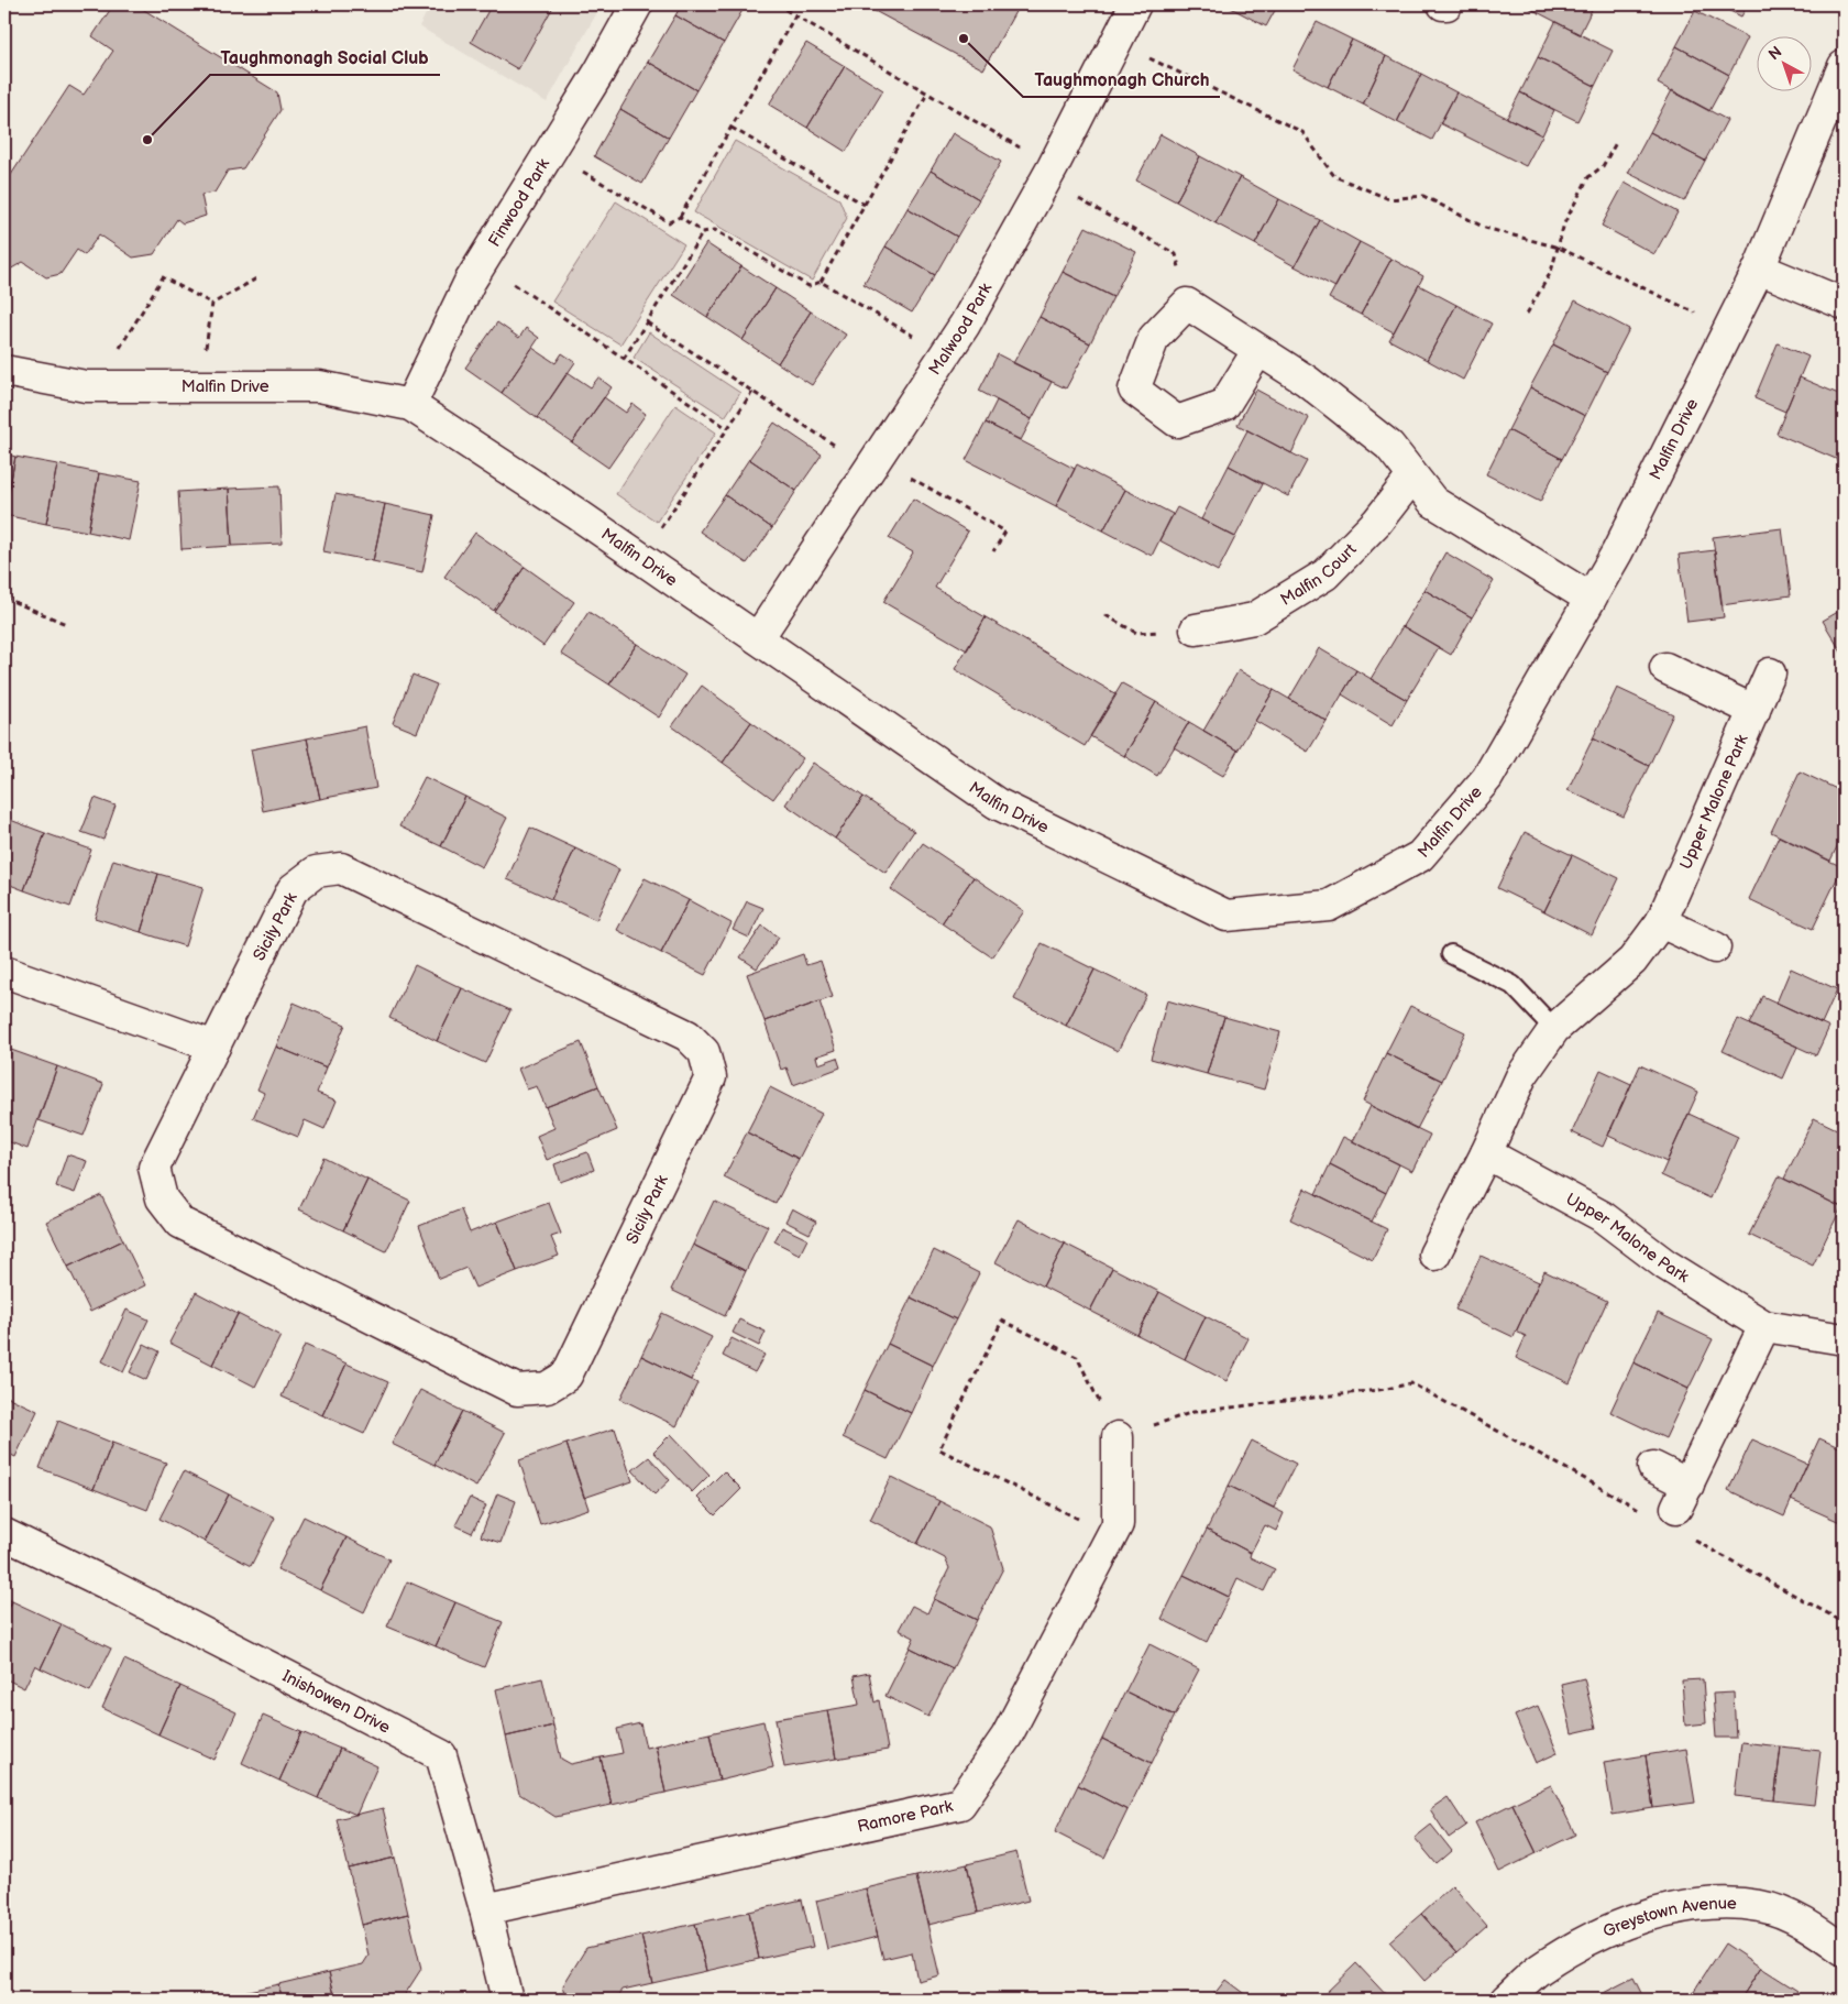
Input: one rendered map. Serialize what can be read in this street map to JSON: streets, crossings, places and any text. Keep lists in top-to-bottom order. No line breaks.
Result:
{"streets":{"street":["Finwood Park","Malwood Park","Malfin Drive","Malfin Court","Upper Malone Park","Sicily Park","Inishowen Drive","Ramore Park","Greystown Avenue"]},"crossings":[["Finwood Park","Malfin Drive"],["Malwood Park","Malfin Drive"],["Inishowen Drive","Ramore Park"]],"places":["Taughmonagh Church","Taughmonagh Social Club"],"north":"top left"}
